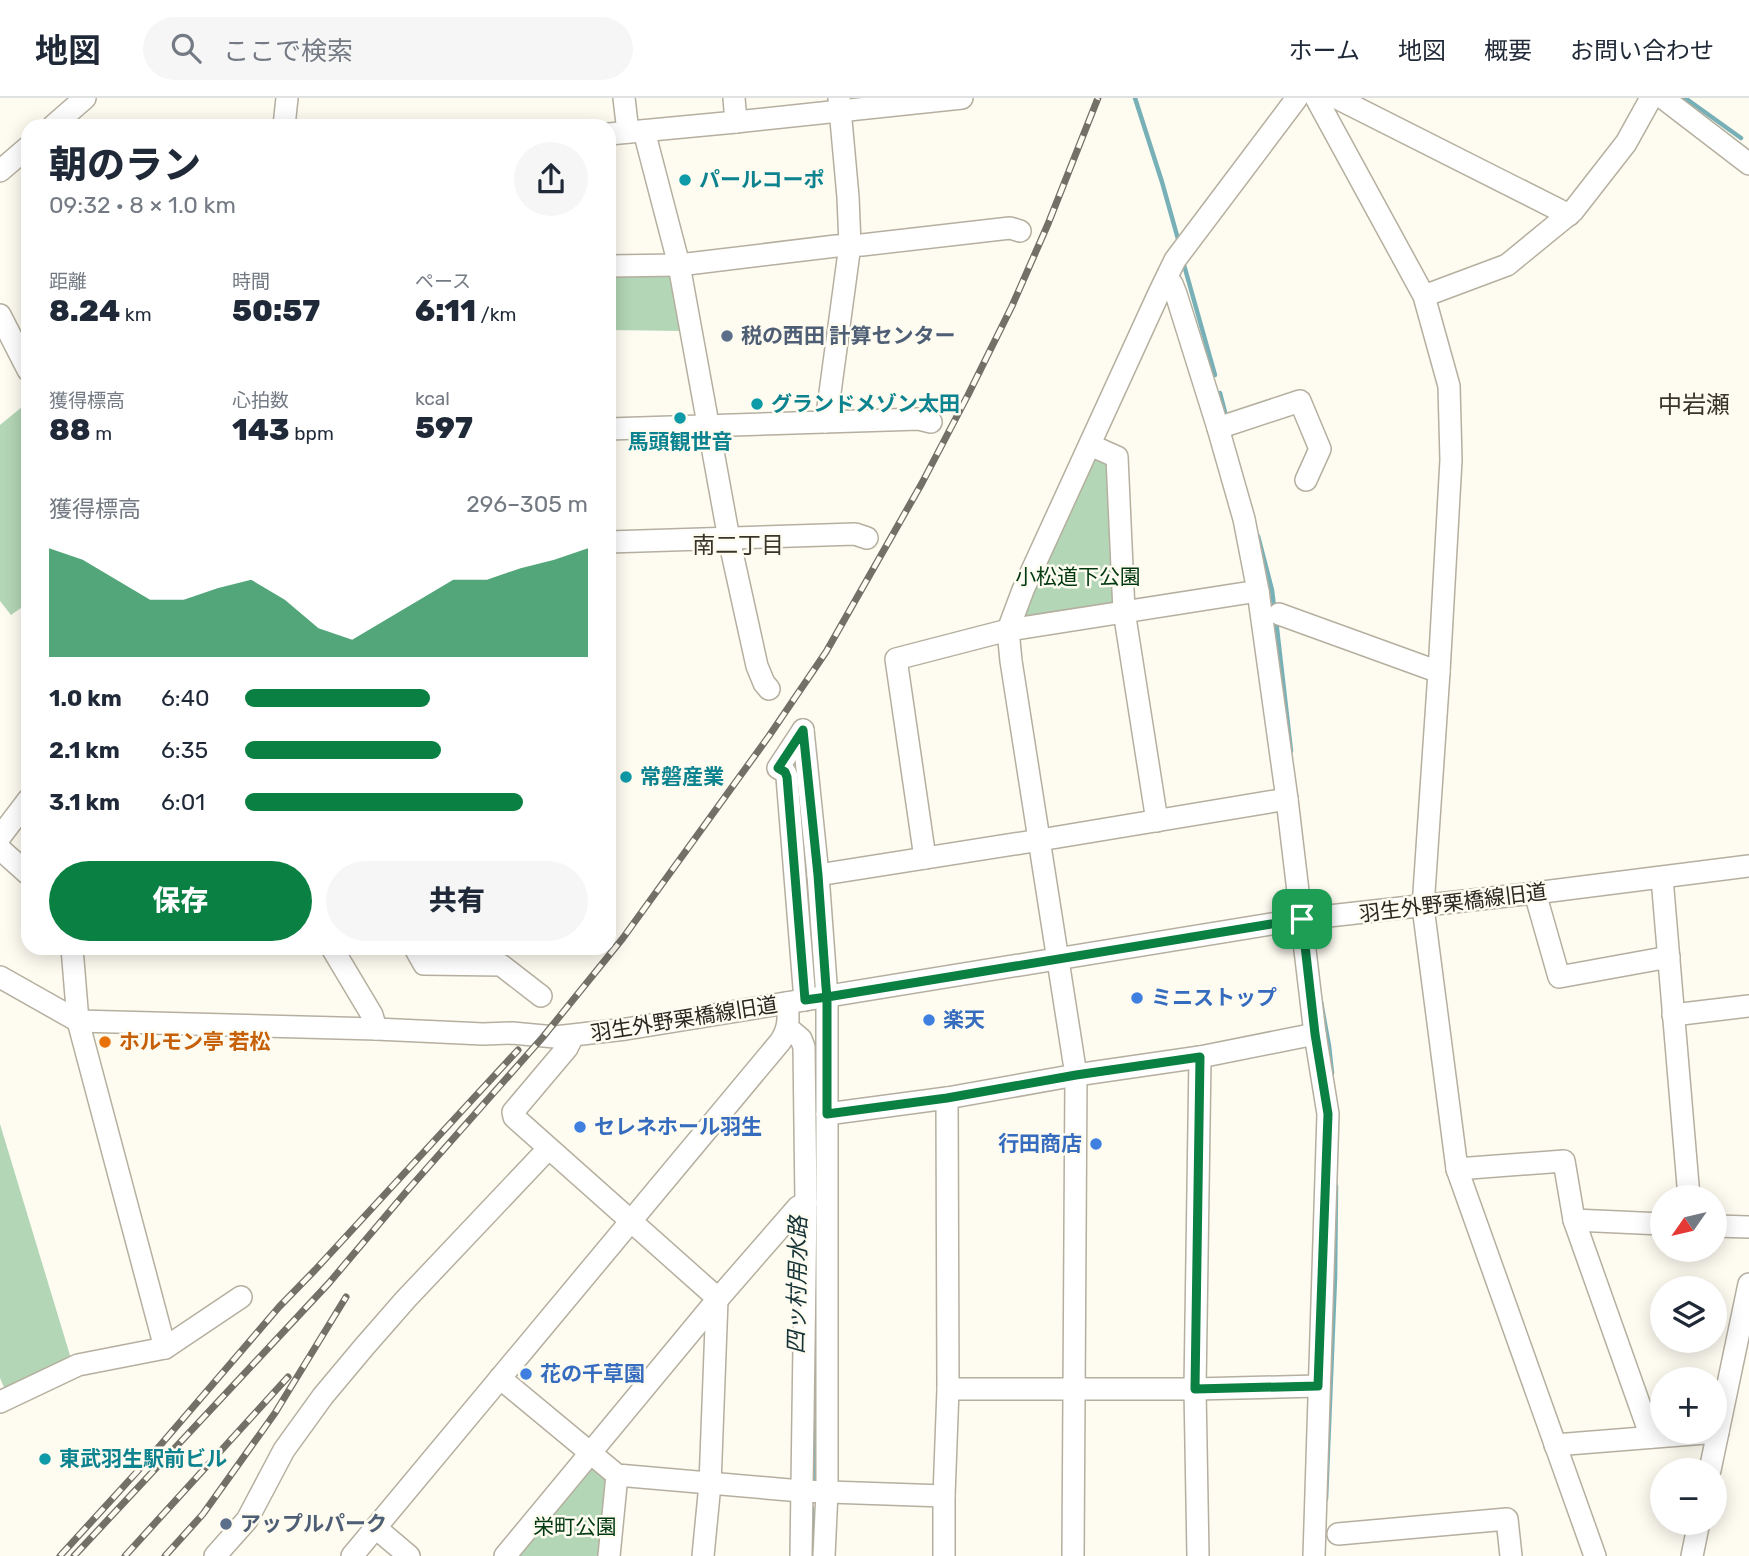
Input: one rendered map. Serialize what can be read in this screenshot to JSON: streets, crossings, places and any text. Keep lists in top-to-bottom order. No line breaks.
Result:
{"streets":{"street":["羽生外野栗橋線旧道"]},"districts":["中岩瀬","南二丁目"],"water":["四ッ村用水路"],"parks":["小松道下公園","栄町公園"],"places":["パールコーポ","税の西田 計算センター","グランドメゾン太田","馬頭観世音","常磐産業","ミニストップ","楽天","ホルモン亭 若松","セレネホール羽生","行田商店","花の千草園","東武羽生駅前ビル","アップルパーク"],"north":"bottom left","page":{"header":"地図","search":"ここで検索","nav":["ホーム","地図","概要","お問い合わせ"],"heading":["朝のラン","09:32 · 8 × 1.0 km"],"stats":[["距離","8.24 km"],["時間","50:57"],["ペース","6:11 /km"],["獲得標高","88 m"],["心拍数","143 bpm"],["kcal","597"]],"chart":["獲得標高","296–305 m"],"list":[{"name":"1.0 km","note":"6:40"},{"name":"2.1 km","note":"6:35"},{"name":"3.1 km","note":"6:01"}],"buttons":["保存","共有"],"map_buttons":["+","−"]}}
